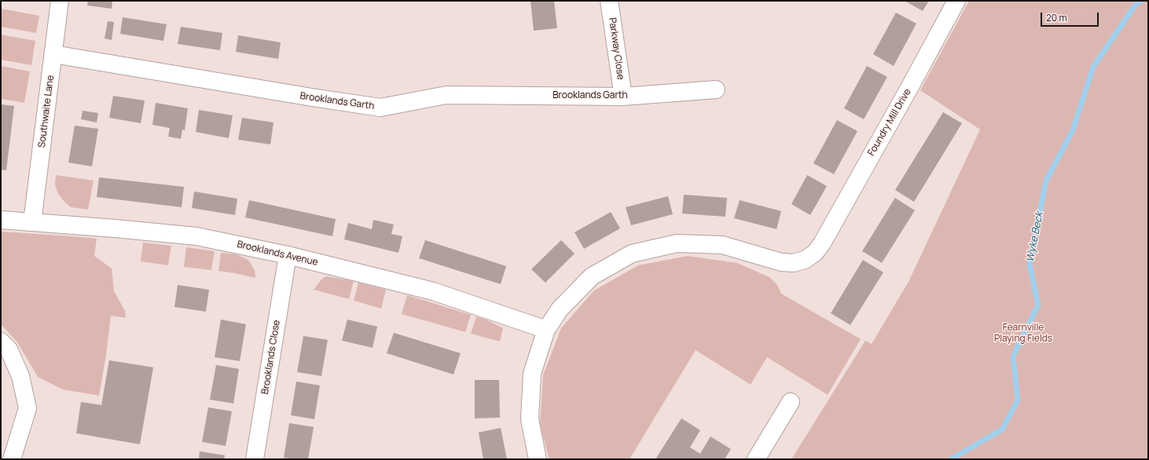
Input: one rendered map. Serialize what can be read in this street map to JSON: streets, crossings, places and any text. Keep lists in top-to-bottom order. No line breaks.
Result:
{"streets":{"street":["Parkway Close","Brooklands Garth","Southwaite Lane","Foundry Mill Drive","Brooklands Avenue","Brooklands Close"]},"crossings":[["Parkway Close","Brooklands Garth"],["Brooklands Garth","Southwaite Lane"],["Southwaite Lane","Brooklands Avenue"],["Foundry Mill Drive","Brooklands Avenue"],["Brooklands Avenue","Brooklands Close"]],"water":["Wyke Beck"],"parks":["Fearnville Playing Fields"],"scale_bar":"20 m"}
